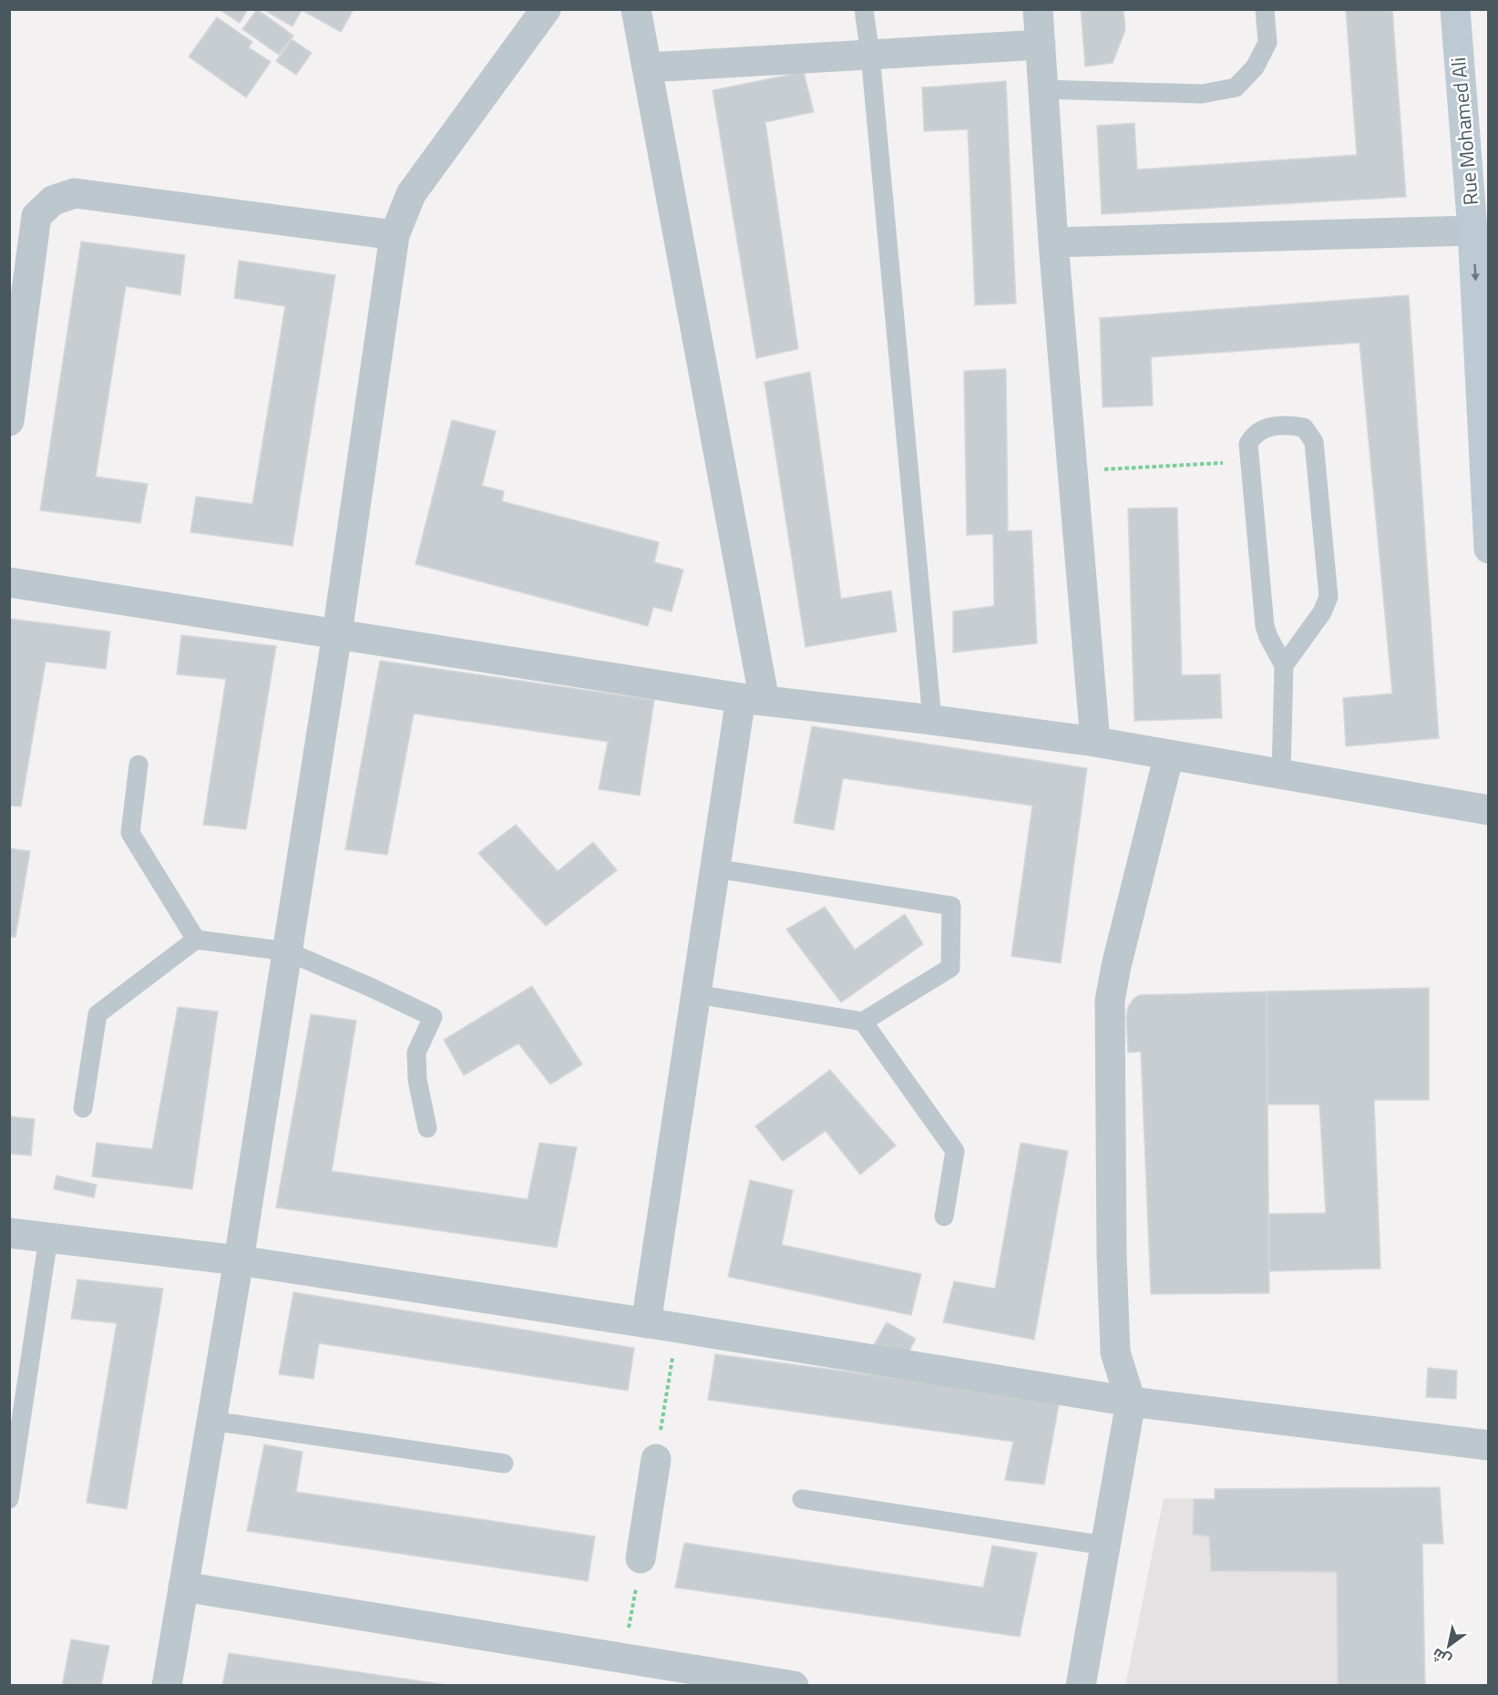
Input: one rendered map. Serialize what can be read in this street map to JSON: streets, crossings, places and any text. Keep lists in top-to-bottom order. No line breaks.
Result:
{"streets":{"street":["Rue Mohamed Ali"]},"one_way":["Rue Mohamed Ali"],"north":"bottom left"}
